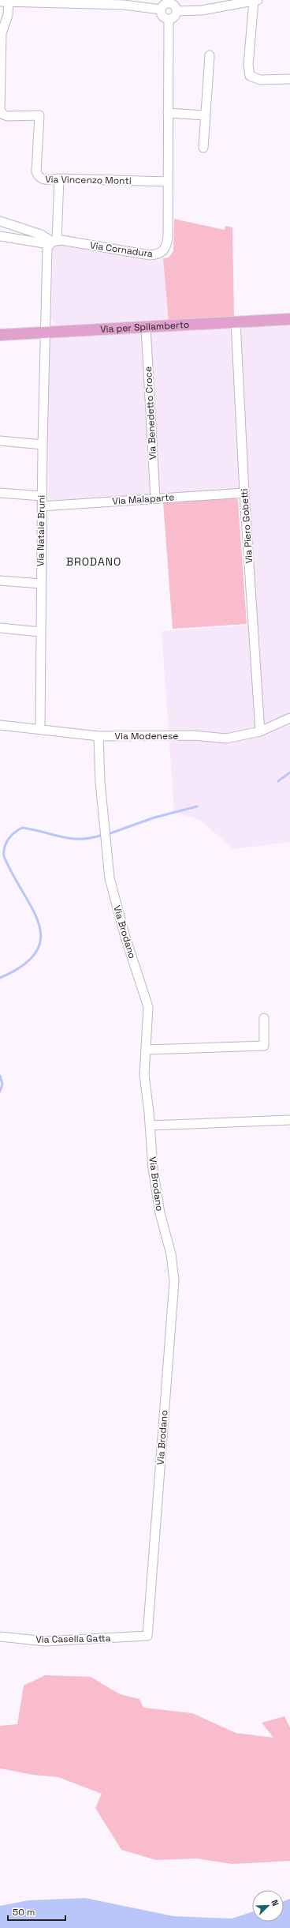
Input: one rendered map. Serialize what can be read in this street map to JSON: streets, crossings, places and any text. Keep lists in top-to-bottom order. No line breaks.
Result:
{"streets":{"main road":["Via per Spilamberto"],"street":["Via Vincenzo Monti","Via Cornadura","Via Benedetto Croce","Via Malaparte","Via Piero Gobetti","Via Natale Bruni","Via Modenese","Via Brodano","Via Casella Gatta"]},"crossings":[["Via Vincenzo Monti","Via Cornadura"],["Via per Spilamberto","Via Benedetto Croce"],["Via per Spilamberto","Via Piero Gobetti"],["Via per Spilamberto","Via Natale Bruni"],["Via Benedetto Croce","Via Malaparte"],["Via Malaparte","Via Piero Gobetti"],["Via Malaparte","Via Natale Bruni"],["Via Piero Gobetti","Via Modenese"],["Via Natale Bruni","Via Modenese"],["Via Modenese","Via Brodano"],["Via Brodano","Via Casella Gatta"]],"districts":["BRODANO"],"scale_bar":"50 m","north":"top right"}
